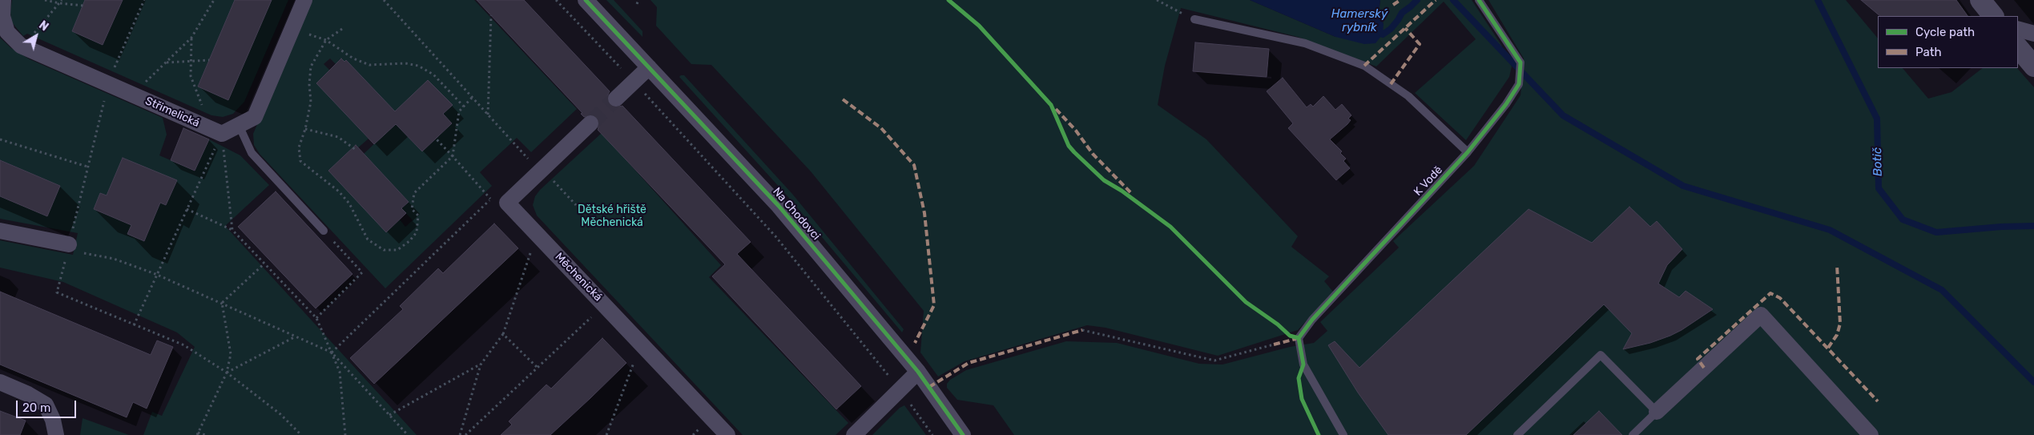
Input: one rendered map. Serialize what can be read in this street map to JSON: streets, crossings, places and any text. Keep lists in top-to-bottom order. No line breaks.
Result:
{"streets":{"street":["Střimelická","Na Chodovci","Měchenická"],"lane":["K Vodě"]},"water":["Hamerský rybník","Botič"],"parks":["Dětské hřiště Měchenická"],"legend":["Cycle path","Path"],"scale_bar":"20 m","north":"top right"}
